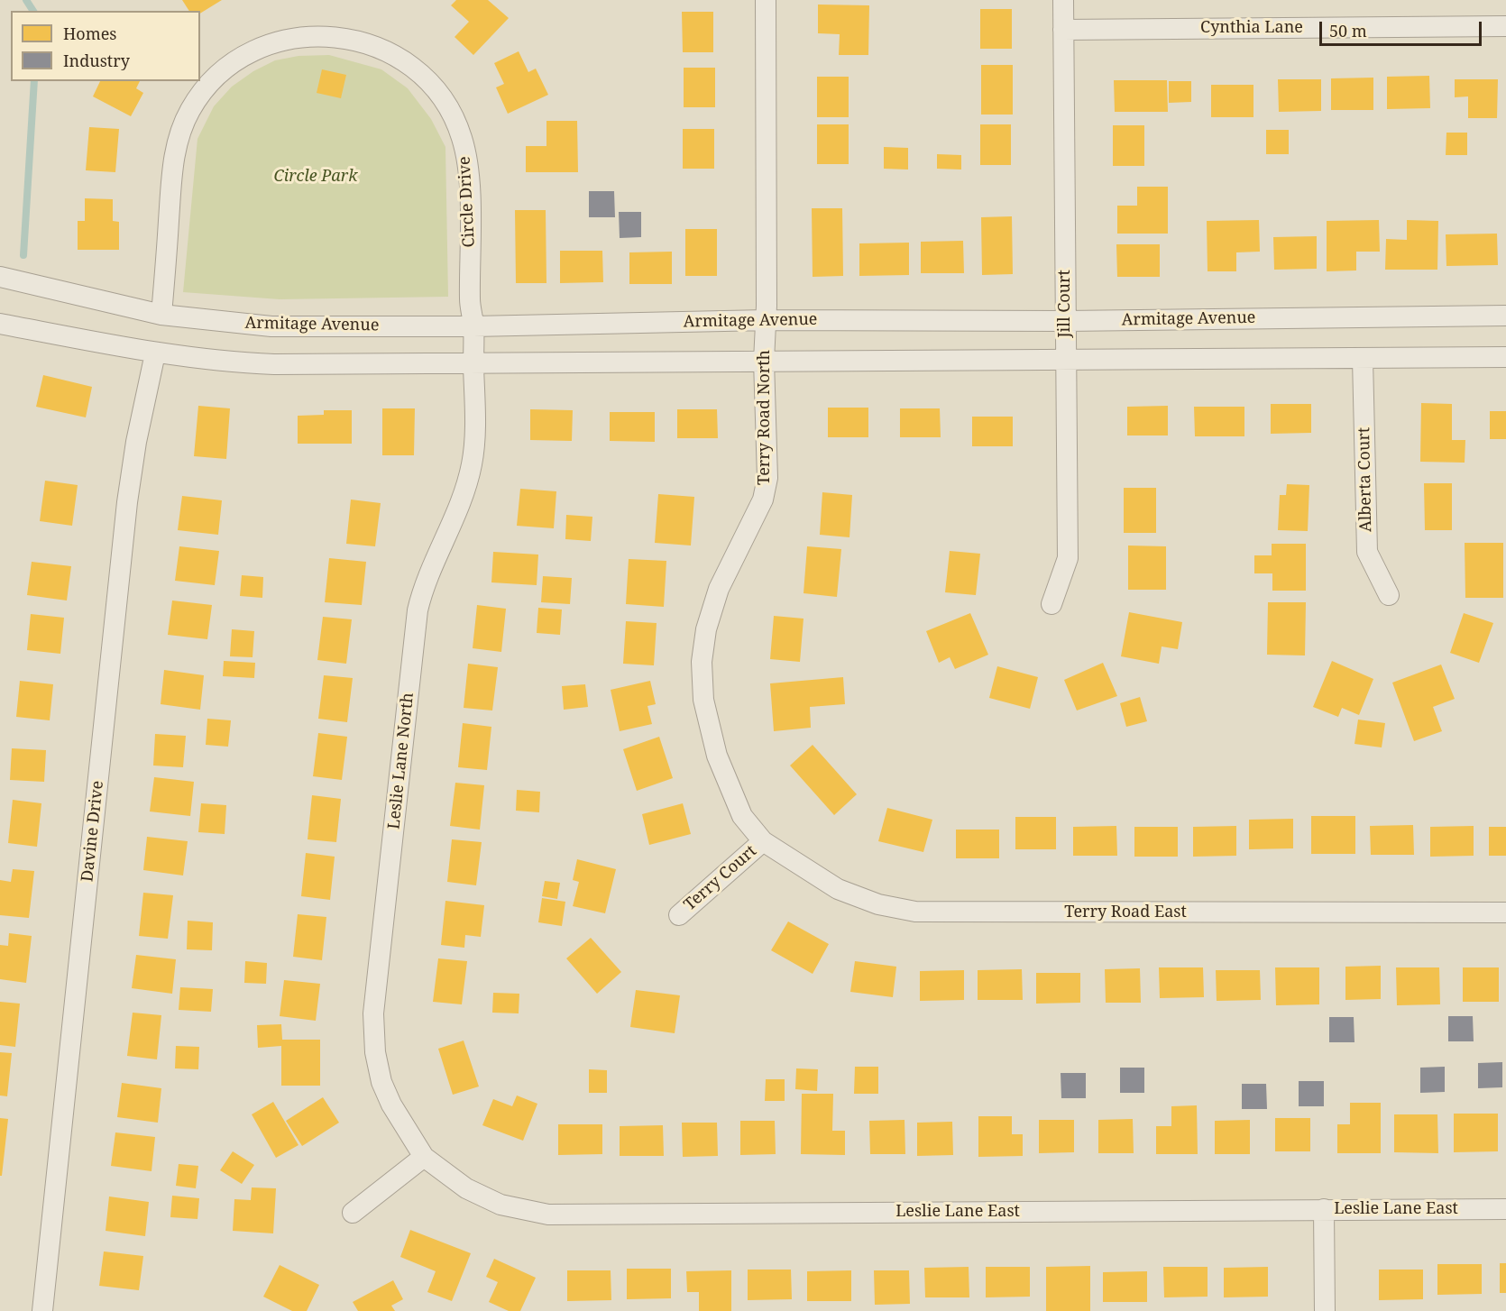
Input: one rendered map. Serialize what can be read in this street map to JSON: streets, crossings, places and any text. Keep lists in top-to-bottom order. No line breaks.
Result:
{"streets":{"street":["Cynthia Lane","Circle Drive","Jill Court","Armitage Avenue","Terry Road North","Alberta Court","Leslie Lane North","Davine Drive","Terry Court","Terry Road East","Leslie Lane East"]},"crossings":[["Cynthia Lane","Jill Court"],["Circle Drive","Armitage Avenue"],["Circle Drive","Leslie Lane North"],["Jill Court","Armitage Avenue"],["Armitage Avenue","Terry Road North"],["Terry Road North","Terry Court"],["Terry Road North","Terry Road East"],["Leslie Lane North","Leslie Lane East"],["Terry Court","Terry Road East"]],"parks":["Circle Park"],"legend":["Homes","Industry"],"scale_bar":"50 m"}
